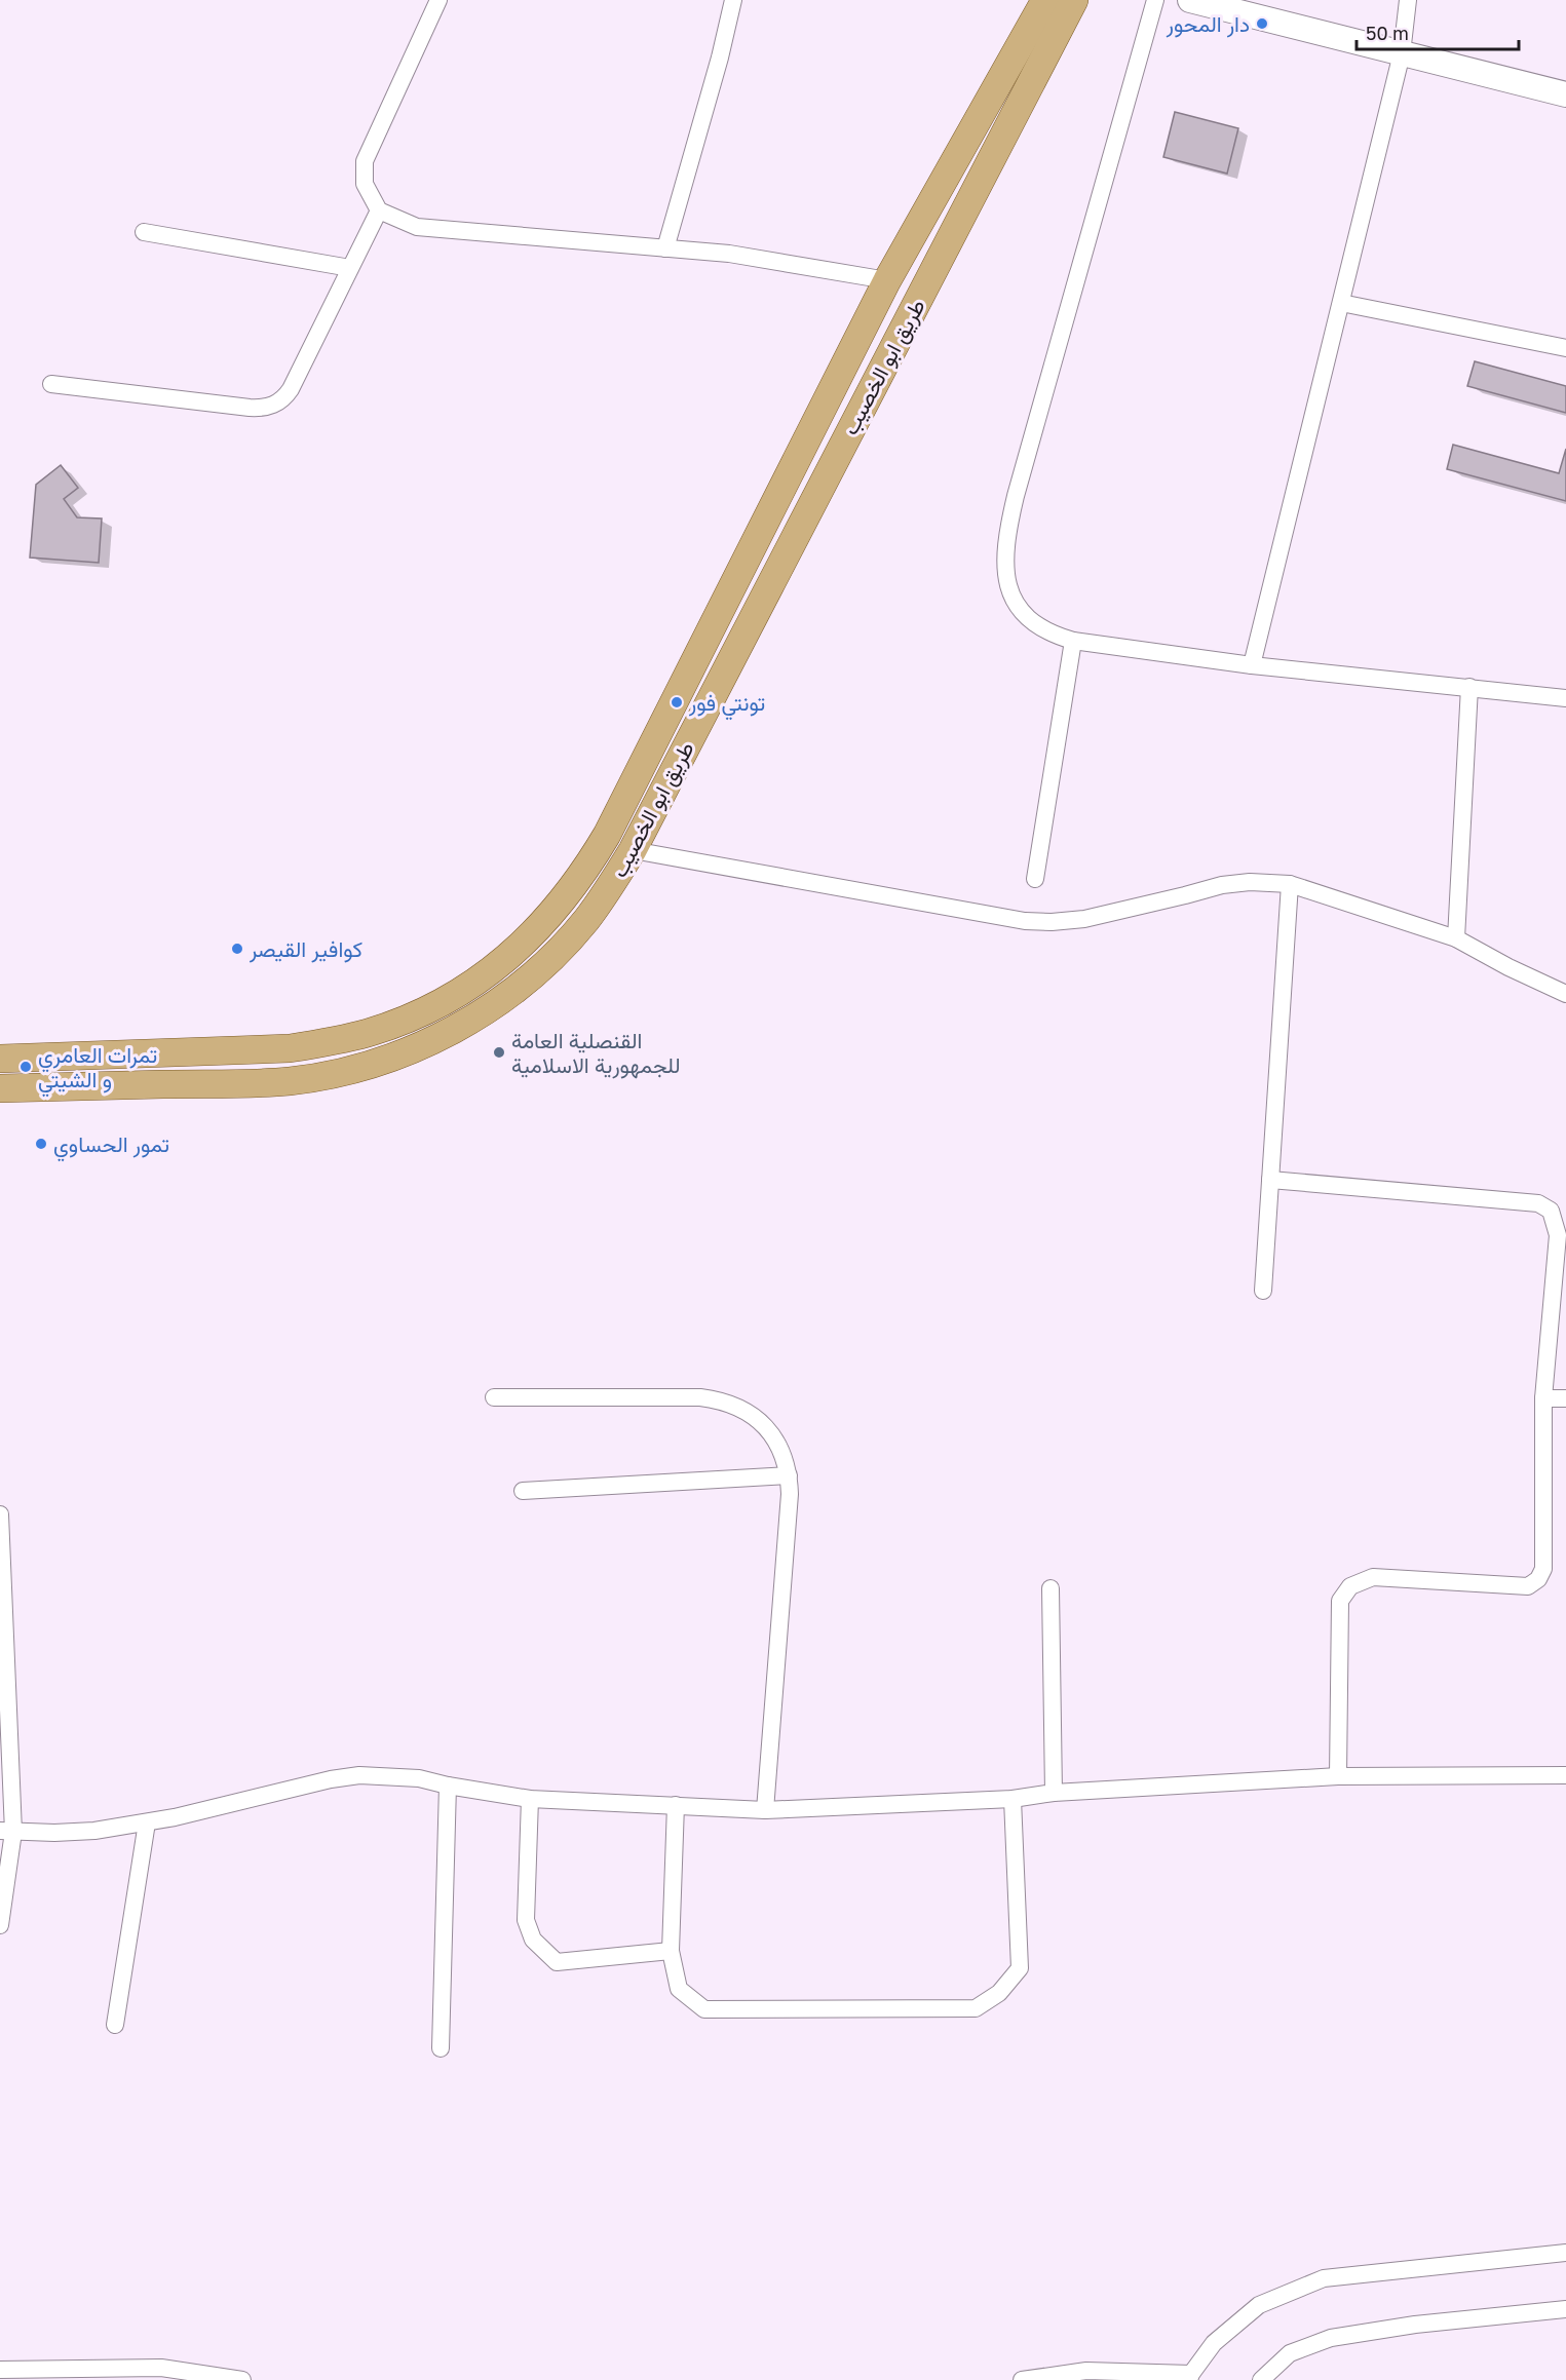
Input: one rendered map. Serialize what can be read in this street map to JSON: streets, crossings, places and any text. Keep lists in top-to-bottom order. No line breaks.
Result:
{"streets":{"main road":["طريق ابو الخصيب"]},"places":["دار المحور","تونتي فور","كوافير القيصر","القنصلية العامة للجمهورية الاسلامية","تمرات العامري و الشيتي","تمور الحساوي"],"scale_bar":"50 m"}
